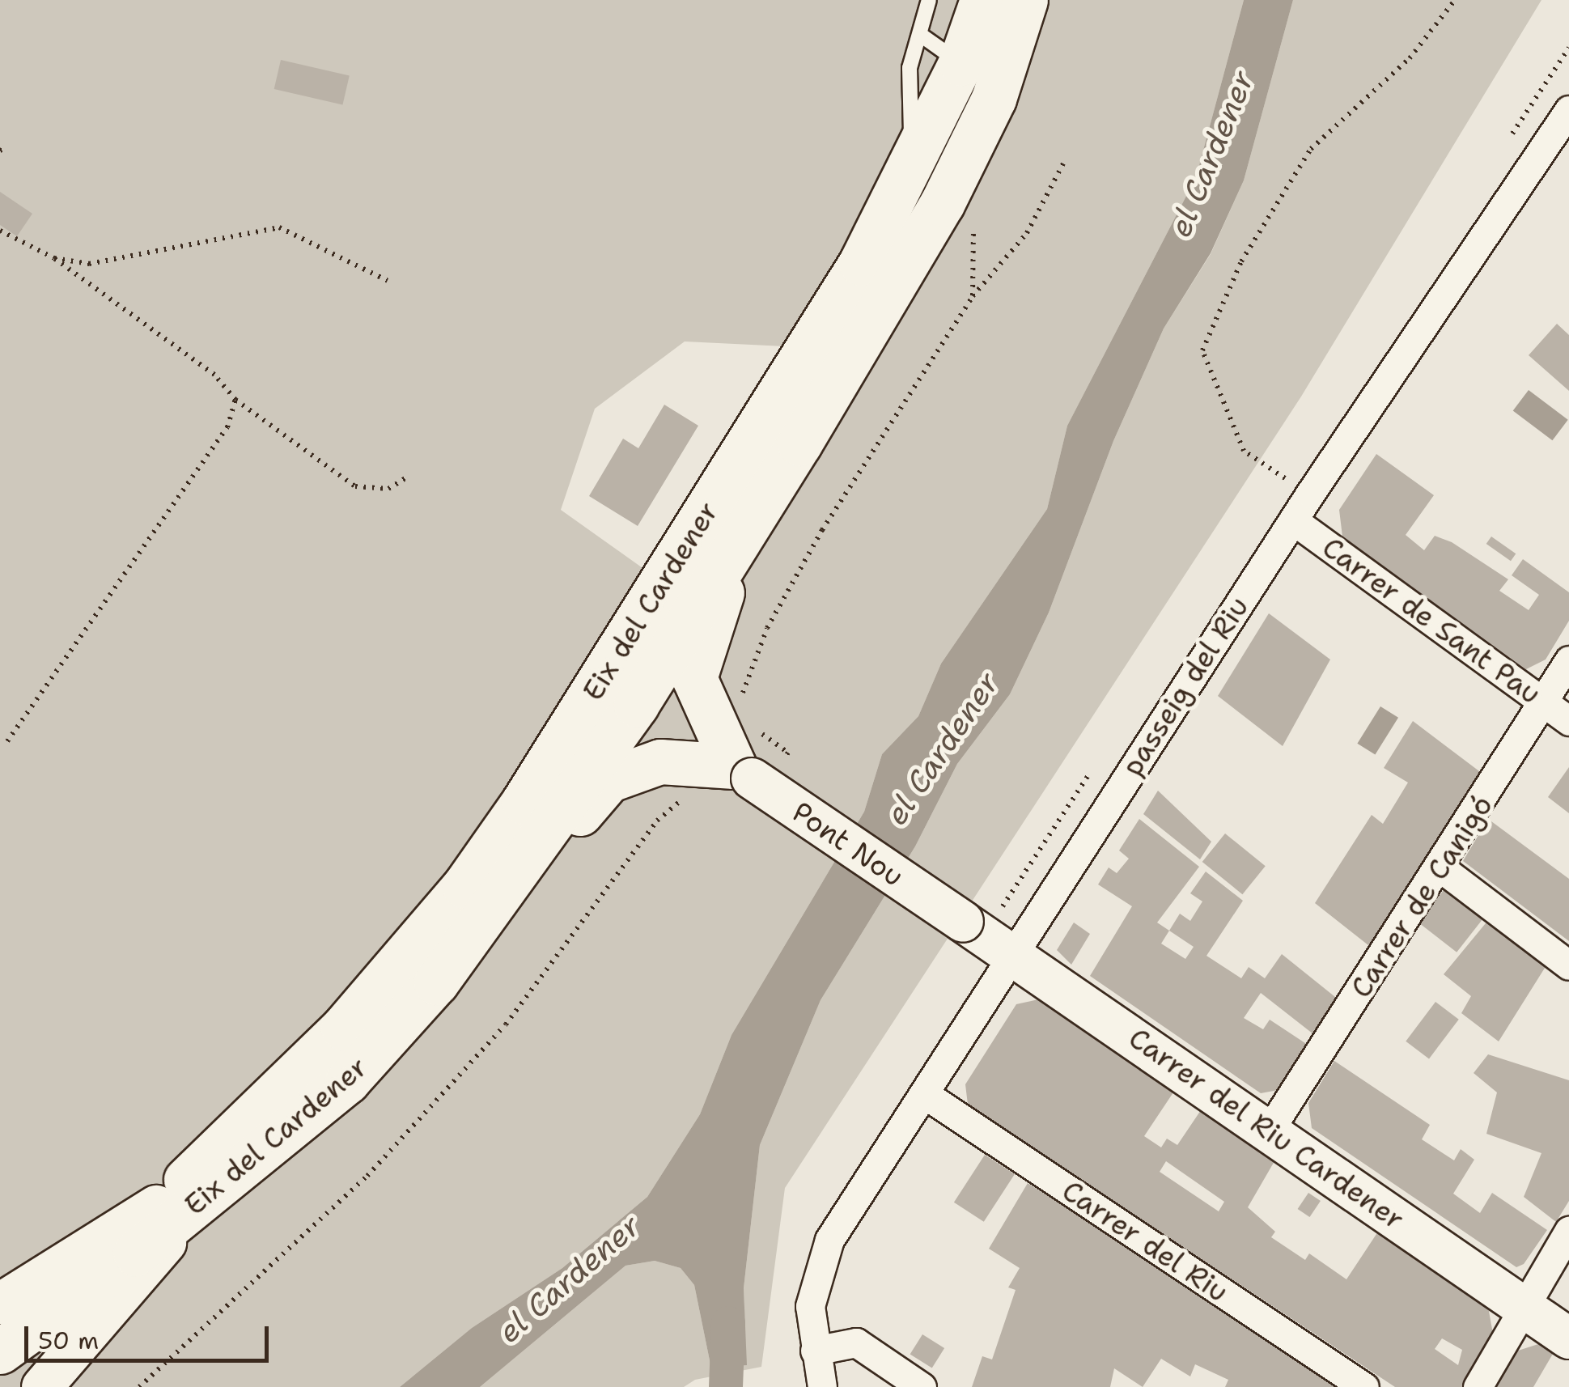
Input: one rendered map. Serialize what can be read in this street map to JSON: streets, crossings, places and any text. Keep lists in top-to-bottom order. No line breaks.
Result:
{"streets":{"main road":["Eix del Cardener"],"street":["Carrer de Sant Pau","passeig del Riu","Pont Nou","Carrer de Canigó","Carrer del Riu Cardener","Carrer del Riu"]},"crossings":[["Eix del Cardener","Pont Nou"],["Carrer de Sant Pau","passeig del Riu"],["Carrer de Sant Pau","Carrer de Canigó"],["passeig del Riu","Carrer del Riu Cardener"],["passeig del Riu","Carrer del Riu"],["Pont Nou","Carrer del Riu Cardener"],["Carrer de Canigó","Carrer del Riu Cardener"]],"water":["el Cardener"],"scale_bar":"50 m"}
